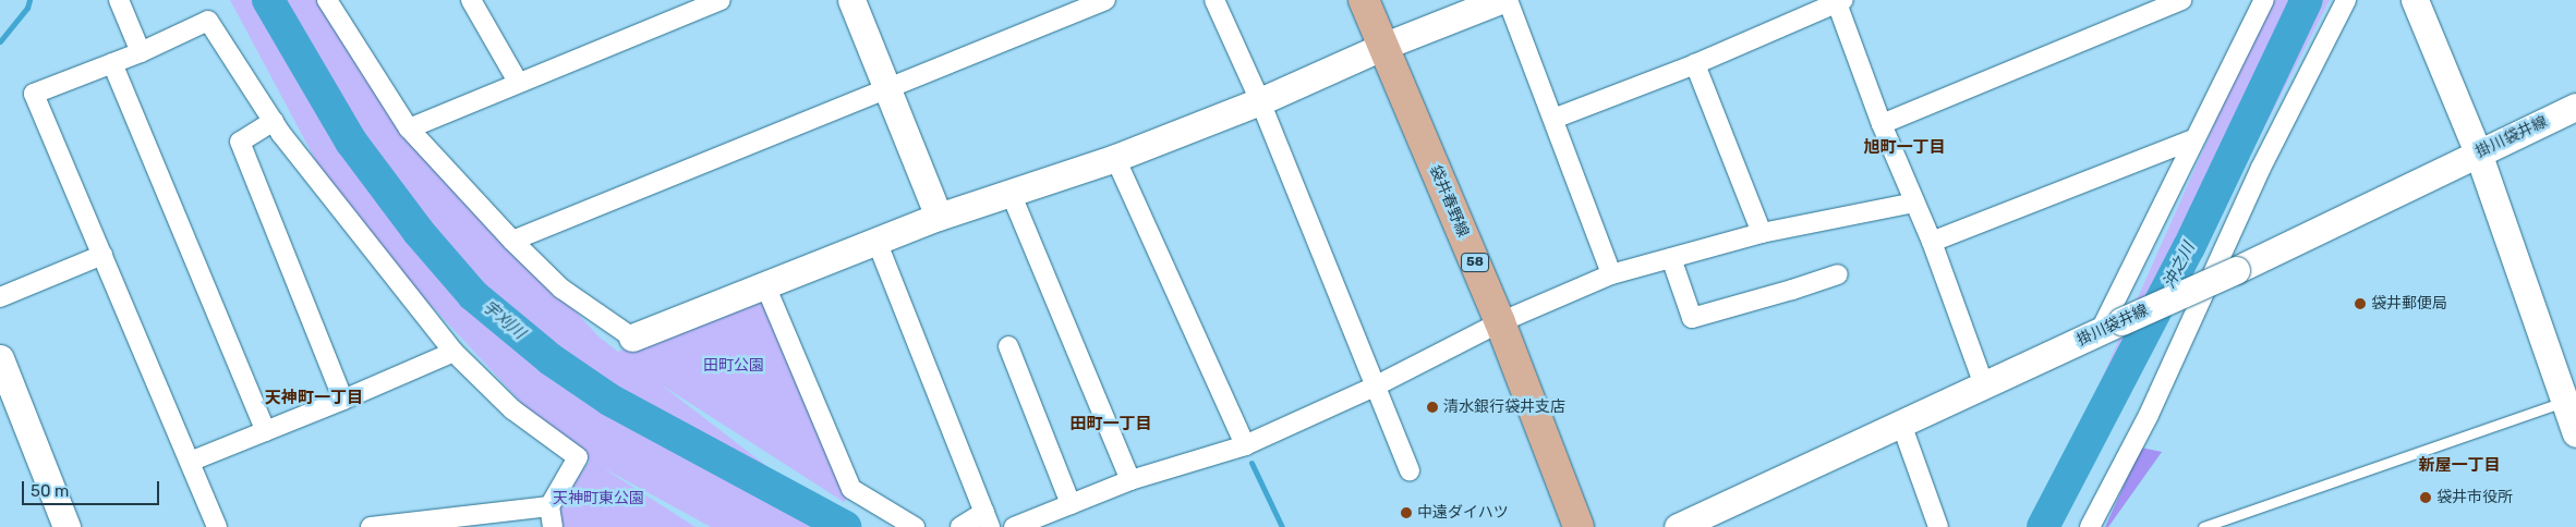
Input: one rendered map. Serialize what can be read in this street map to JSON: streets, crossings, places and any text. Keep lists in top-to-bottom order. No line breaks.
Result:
{"streets":{"main road":["袋井春野線","58"],"street":["掛川袋井線"]},"districts":["旭町一丁目","天神町一丁目","田町一丁目","新屋一丁目"],"water":["沖之川","宇刈川"],"parks":["田町公園","天神町東公園"],"places":["袋井郵便局","清水銀行袋井支店","袋井市役所","中遠ダイハツ"],"scale_bar":"50 m"}
